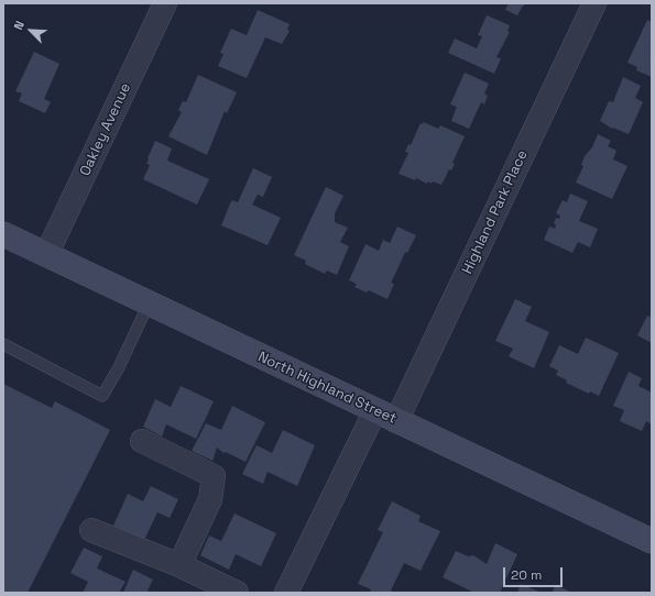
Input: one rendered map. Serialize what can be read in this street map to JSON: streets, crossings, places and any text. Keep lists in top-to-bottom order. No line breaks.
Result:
{"streets":{"main road":["North Highland Street"],"street":["Oakley Avenue","Highland Park Place"]},"crossings":[["Oakley Avenue","North Highland Street"],["Highland Park Place","North Highland Street"]],"scale_bar":"20 m","north":"top left"}
